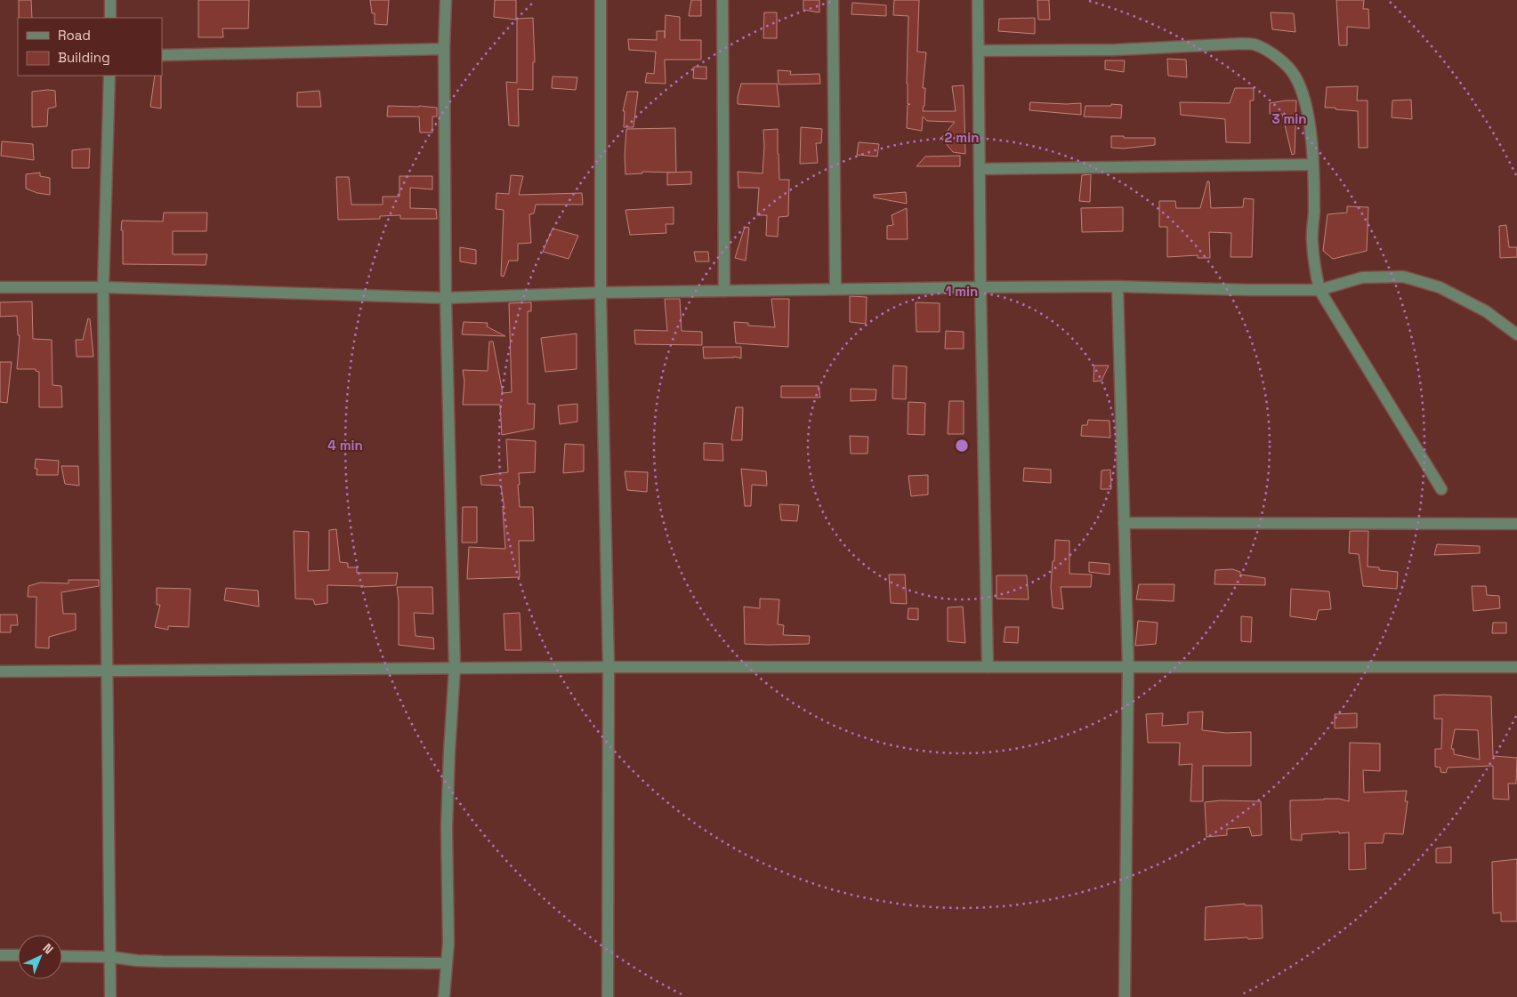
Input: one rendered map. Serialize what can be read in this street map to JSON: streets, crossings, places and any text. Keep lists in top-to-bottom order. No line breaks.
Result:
{"legend":["Road","Building"],"north":"top right","rings":["3 min","2 min","1 min","4 min"]}
